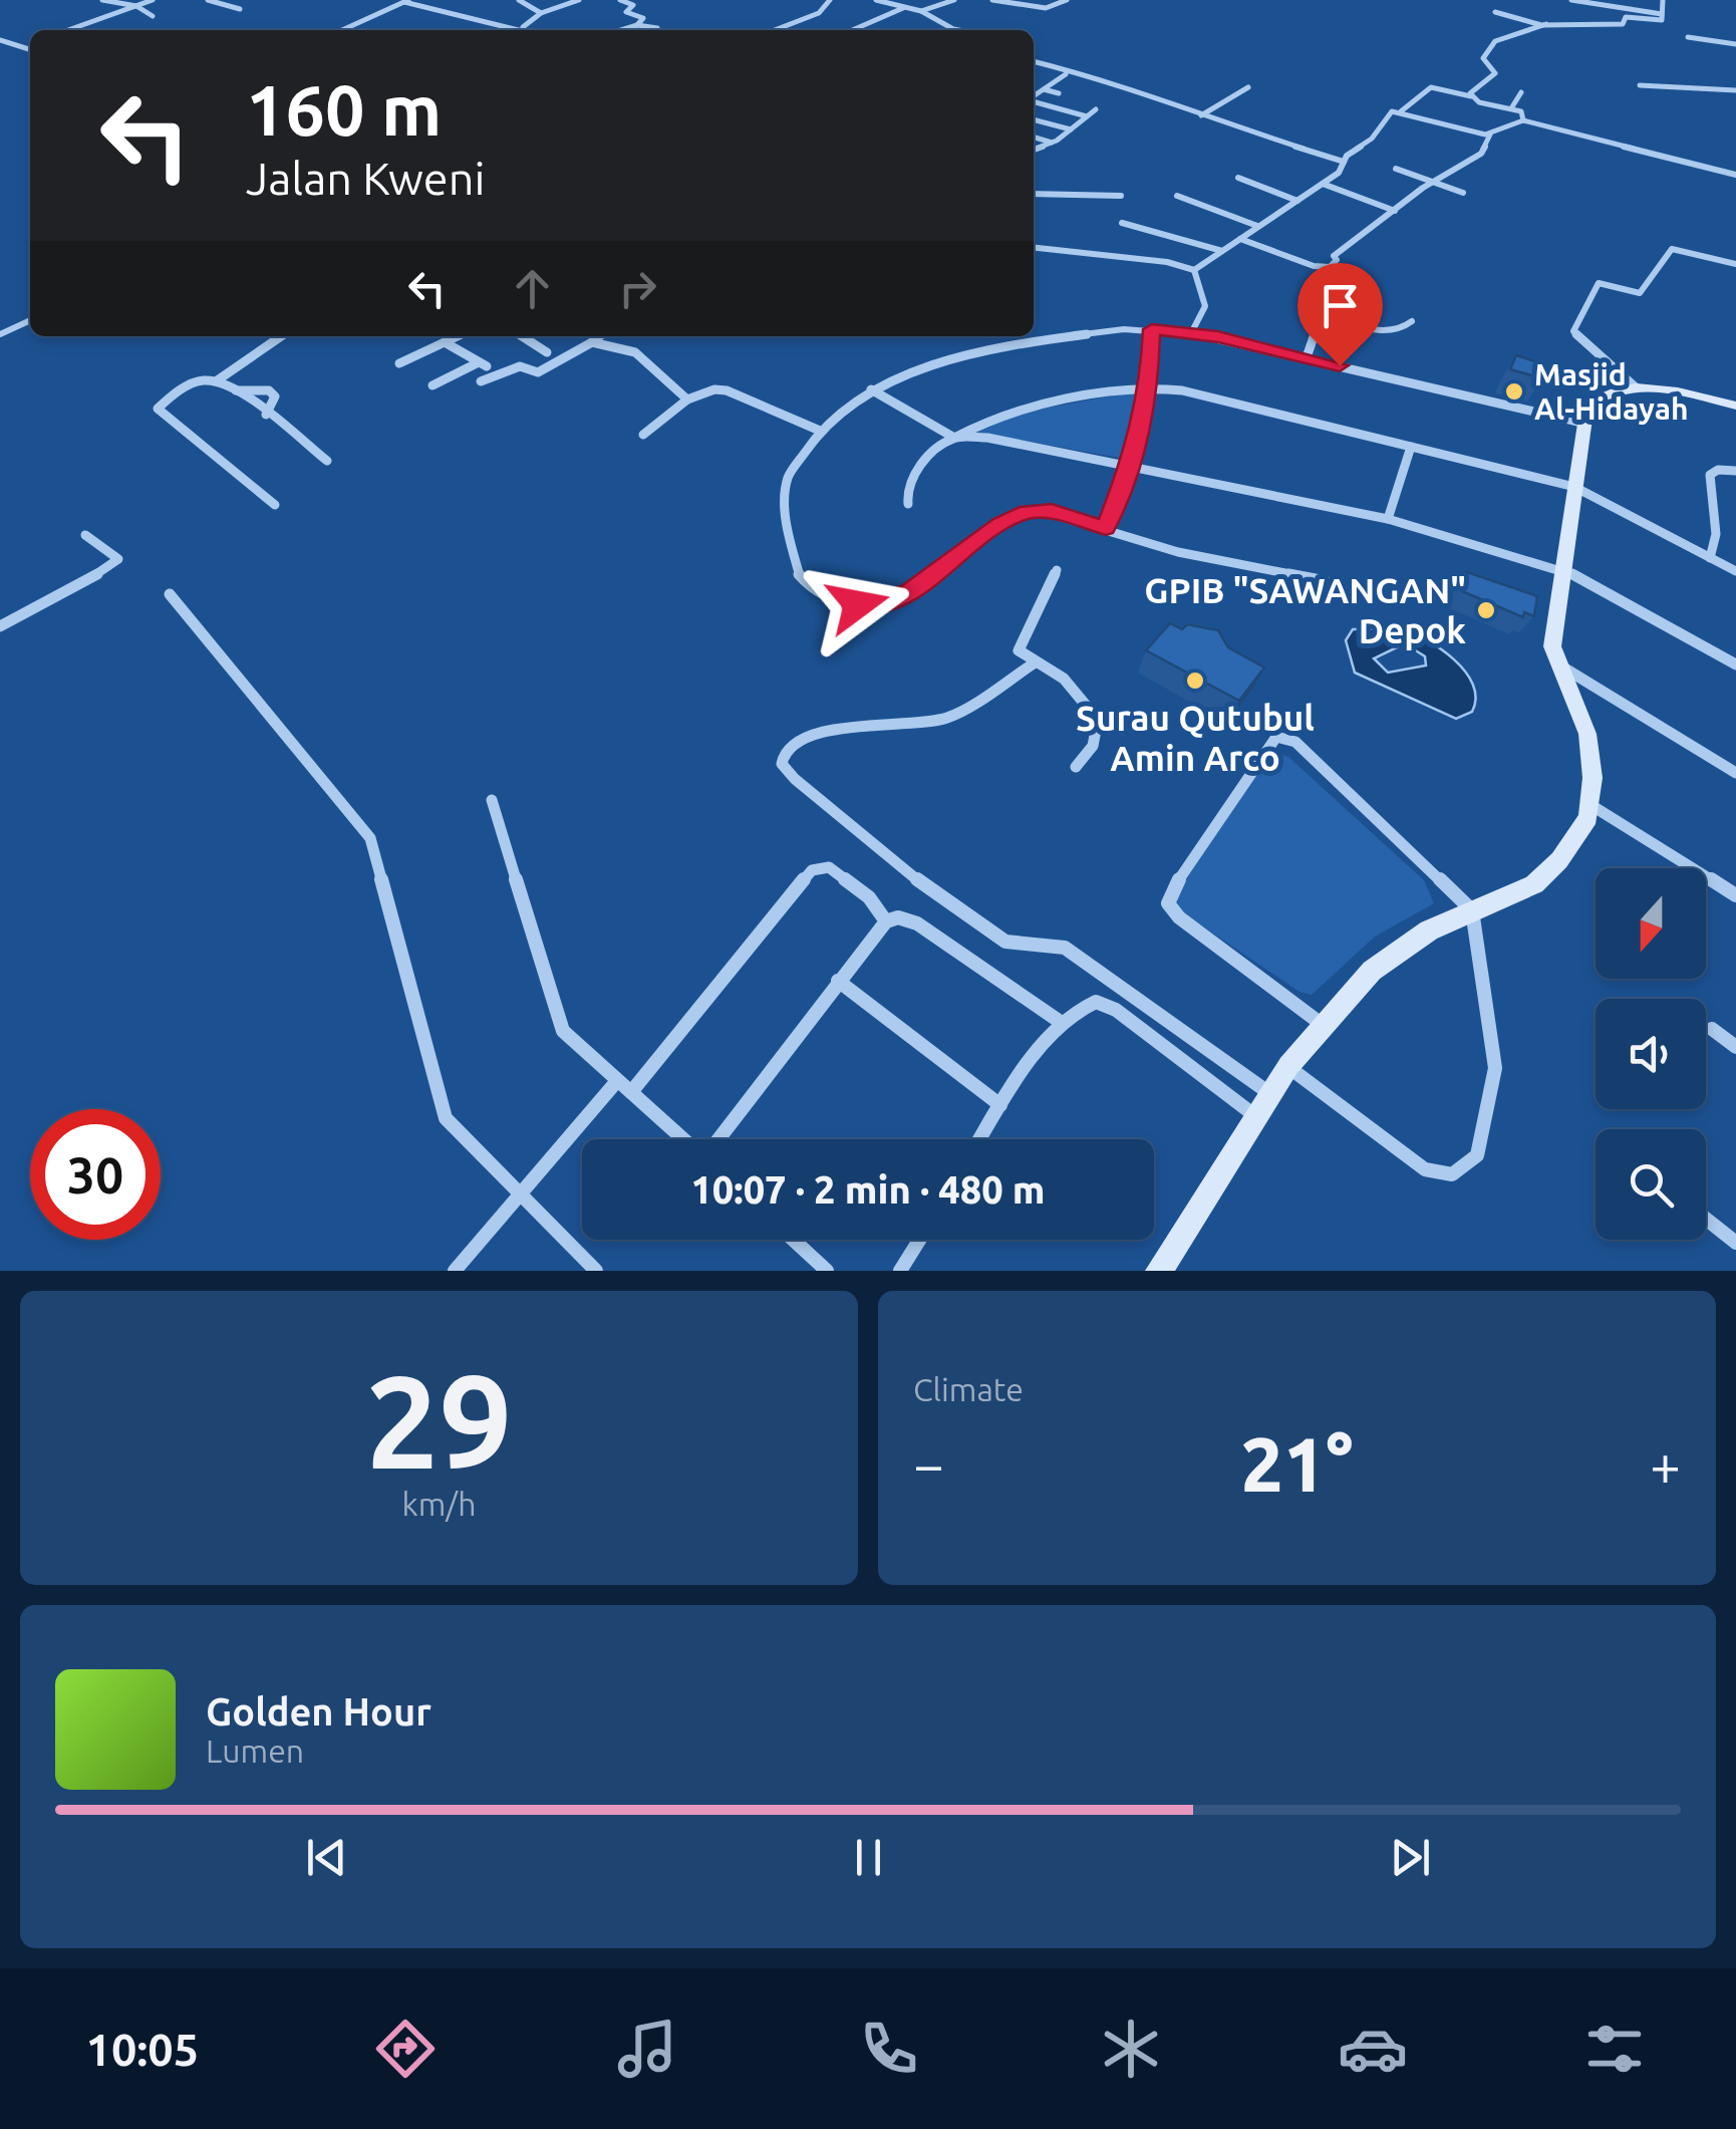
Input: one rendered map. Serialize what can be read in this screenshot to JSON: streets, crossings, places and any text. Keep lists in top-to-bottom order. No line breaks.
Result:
{"places":["Masjid Al-Hidayah","GPIB \"SAWANGAN\" Depok","Surau Qutubul Amin Arco"],"north":"bottom","page":{"turn":["160 m","Jalan Kweni"],"limit":"30","trip":"10:07 · 2 min · 480 m","tile":[["29","km/h"],"Climate"],"heat":["−","21°","+"],"song":["Golden Hour","Lumen"],"tabs":"10:05"}}
